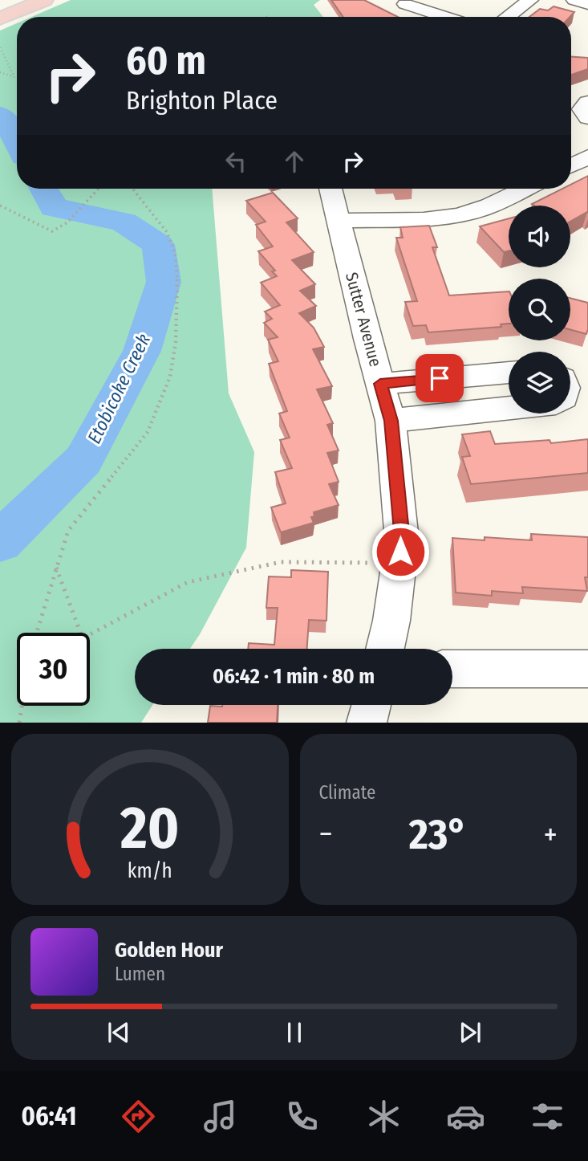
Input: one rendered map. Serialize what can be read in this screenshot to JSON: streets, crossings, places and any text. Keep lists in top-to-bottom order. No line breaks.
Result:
{"streets":{"street":["Sutter Avenue"]},"water":["Etobicoke Creek"],"page":{"turn":["60 m","Brighton Place"],"limit":"30","trip":"06:42 · 1 min · 80 m","tile":"Climate","heat":["−","23°","+"],"song":["Golden Hour","Lumen"],"tabs":"06:41","gauge":["20","km/h"]}}
